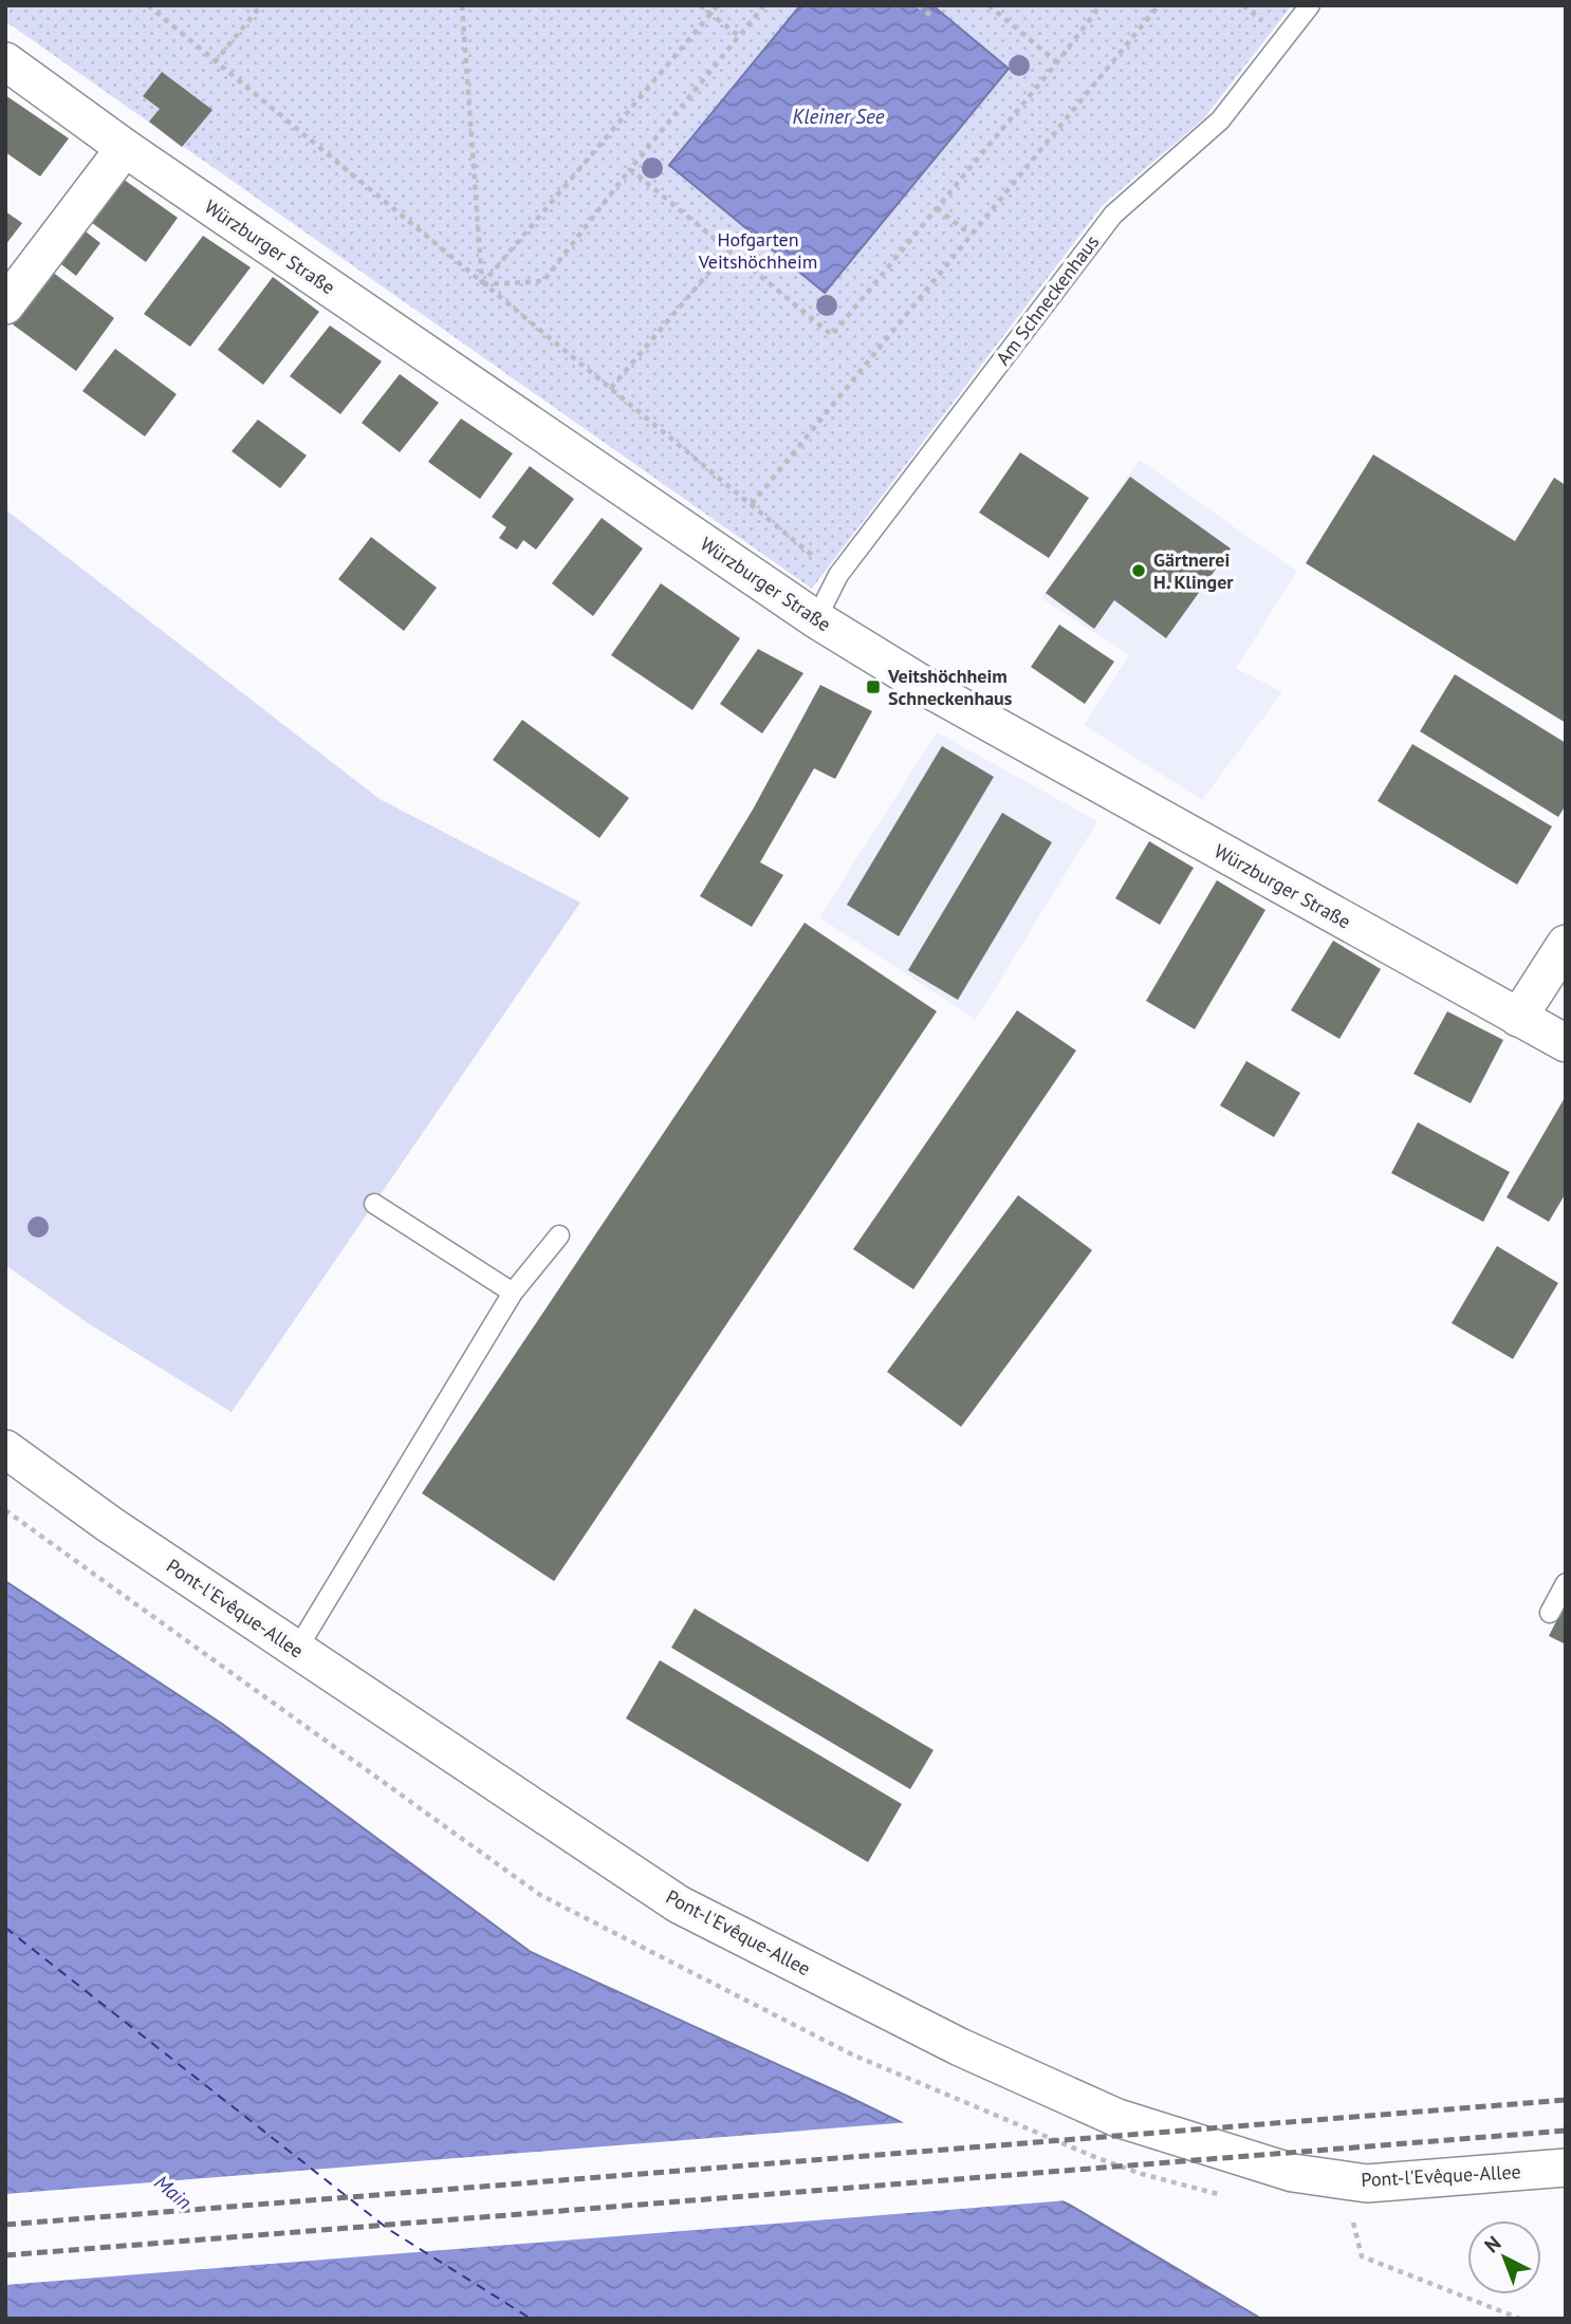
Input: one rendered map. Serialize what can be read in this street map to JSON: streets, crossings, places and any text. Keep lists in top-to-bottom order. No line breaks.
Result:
{"streets":{"street":["Würzburger Straße","Pont-l'Evêque-Allee"],"lane":["Am Schneckenhaus"]},"crossings":[["Würzburger Straße","Am Schneckenhaus"]],"water":["Kleiner See","Main"],"parks":["Hofgarten Veitshöchheim"],"places":{"other":["Gärtnerei H. Klinger"],"transit":["Veitshöchheim Schneckenhaus"]},"north":"top left"}
